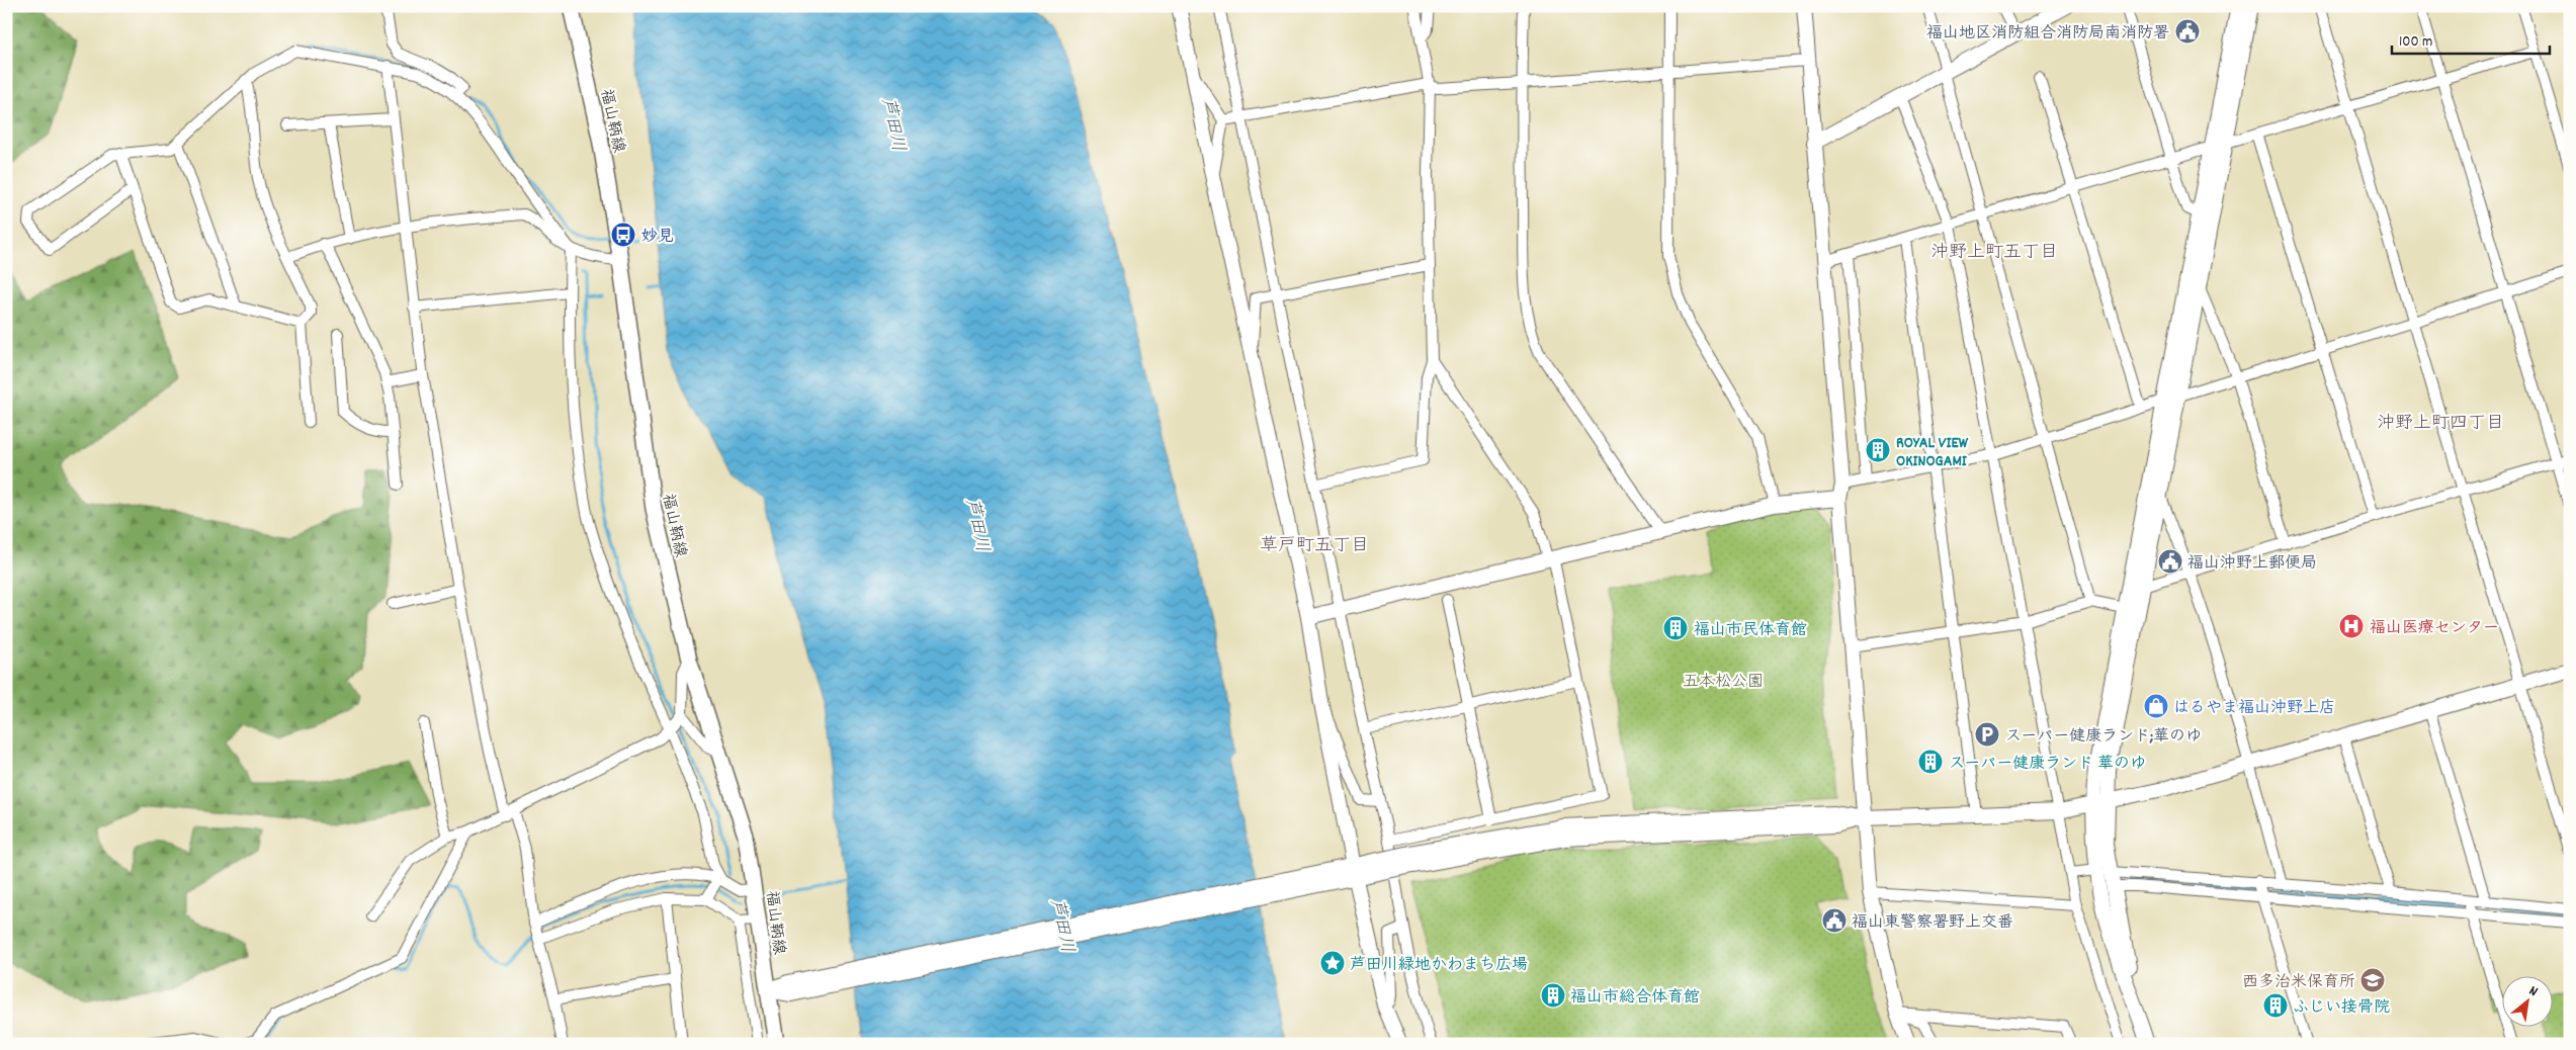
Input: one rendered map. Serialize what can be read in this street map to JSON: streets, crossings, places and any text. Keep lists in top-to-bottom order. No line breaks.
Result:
{"streets":{"main road":["福山鞆線"]},"districts":["沖野上町五丁目","沖野上町四丁目","草戸町五丁目"],"water":["芦田川"],"parks":["五本松公園"],"places":{"public building":["福山地区消防組合消防局南消防署","福山沖野上郵便局","福山東警察署野上交番"],"bus stop":["妙見"],"building":["ROYAL VIEW OKINOGAMI","福山市民体育館","スーパー健康ランド 華のゆ","福山市総合体育館","ふじい接骨院"],"hospital":["福山医療センター"],"shop":["はるやま福山沖野上店"],"parking":["スーパー健康ランド;華のゆ"],"place":["芦田川緑地かわまち広場"],"school or university":["西多治米保育所"]},"scale_bar":"100 m","north":"top right"}
